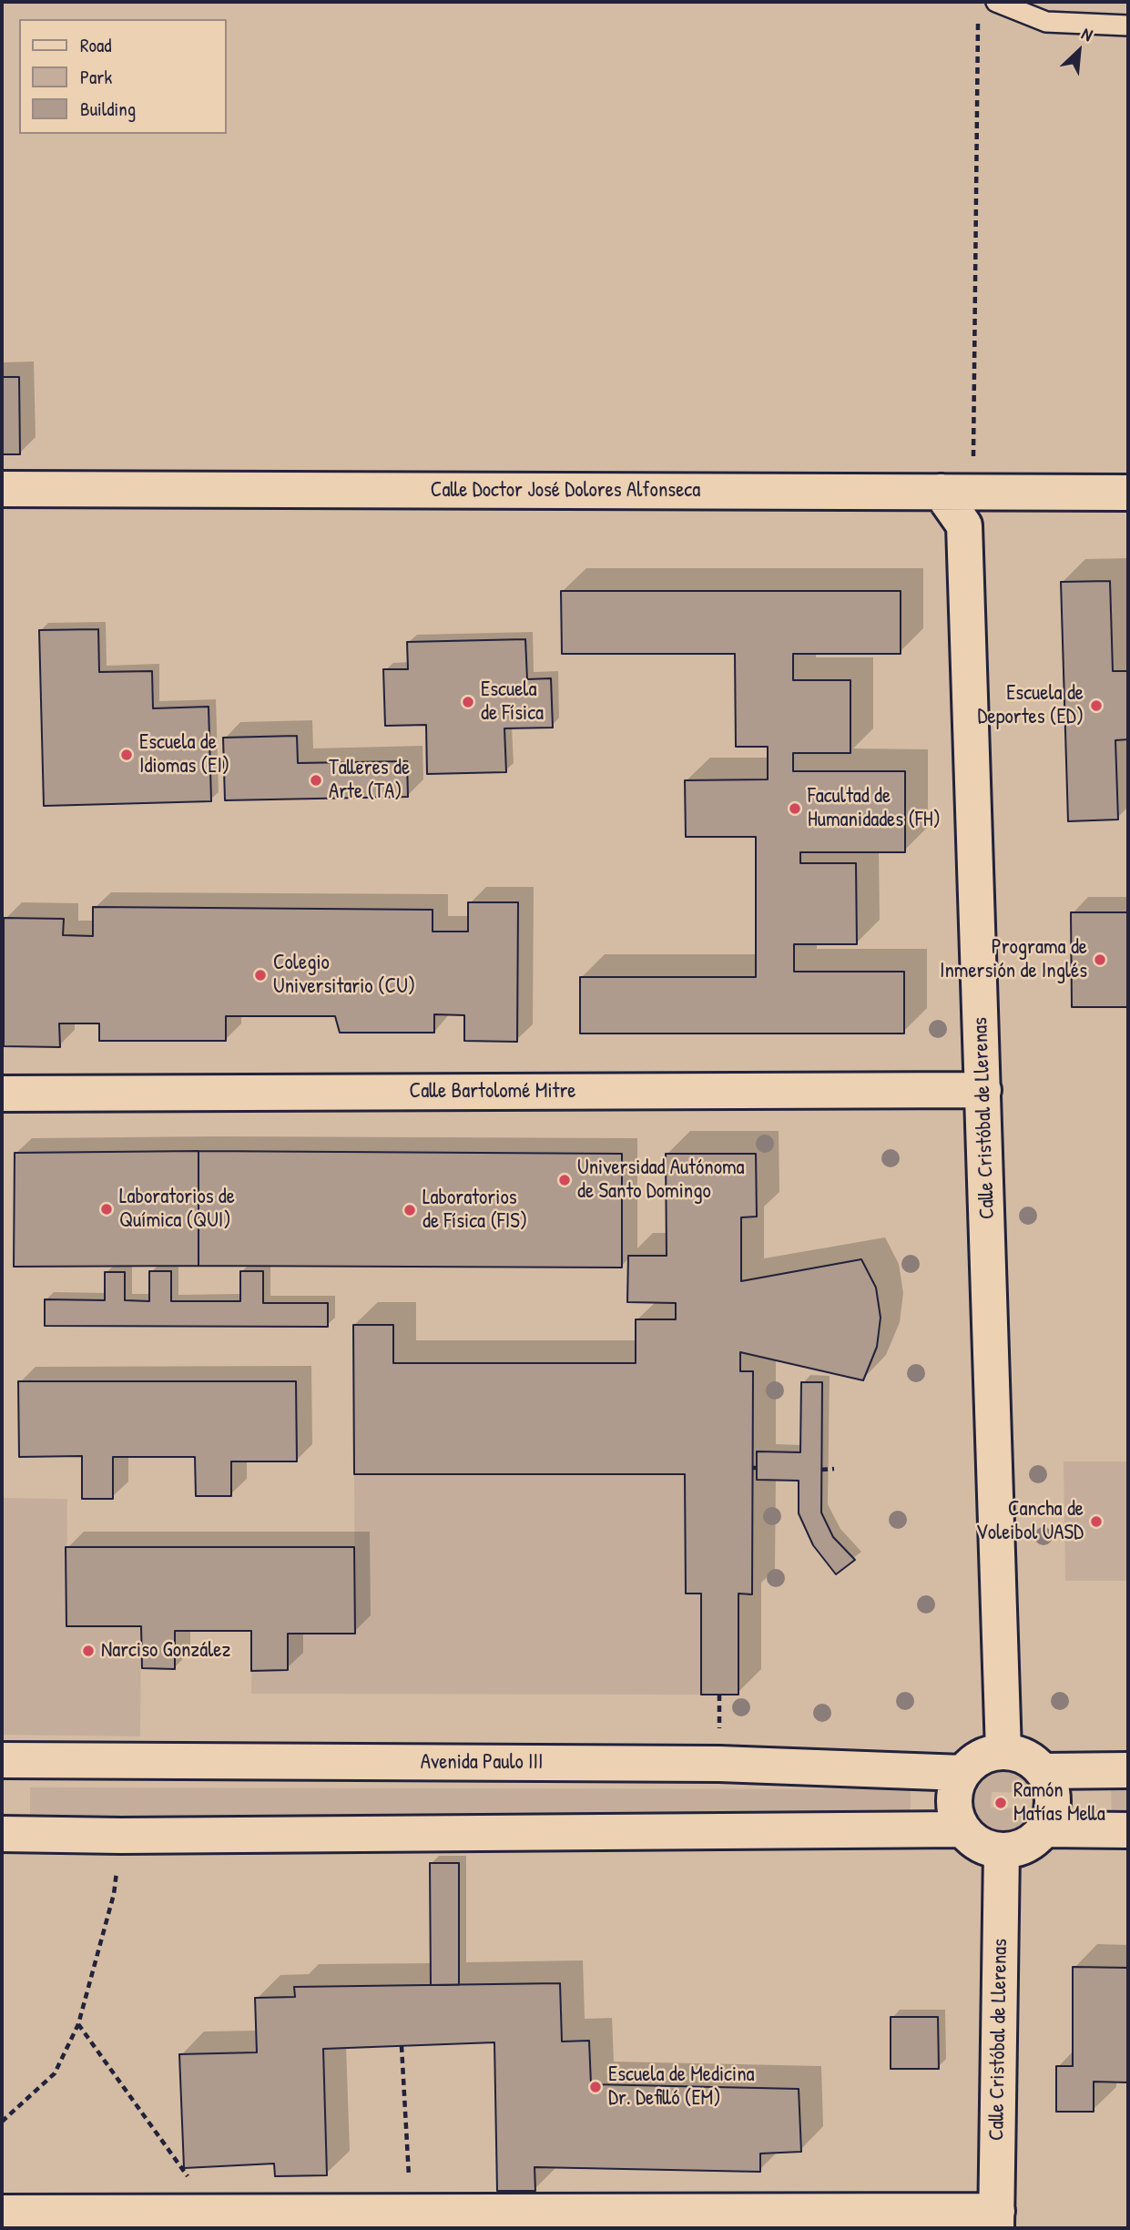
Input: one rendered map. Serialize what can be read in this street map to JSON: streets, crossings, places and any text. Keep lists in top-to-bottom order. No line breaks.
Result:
{"streets":{"street":["Calle Doctor José Dolores Alfonseca","Calle Bartolomé Mitre","Calle Cristóbal de Llerenas","Avenida Paulo III"]},"crossings":[["Calle Doctor José Dolores Alfonseca","Calle Cristóbal de Llerenas"],["Calle Bartolomé Mitre","Calle Cristóbal de Llerenas"],["Calle Cristóbal de Llerenas","Avenida Paulo III"]],"places":["Escuela de Física","Escuela de Deportes (ED)","Escuela de Idiomas (EI)","Talleres de Arte (TA)","Facultad de Humanidades (FH)","Programa de Inmersión de Inglés","Colegio Universitario (CU)","Universidad Autónoma de Santo Domingo","Laboratorios de Química (QUI)","Laboratorios de Física (FIS)","Cancha de Voleibol UASD","Narciso González","Ramón Matías Mella","Escuela de Medicina Dr. Defilló (EM)"],"legend":["Road","Park","Building"],"north":"top right"}
